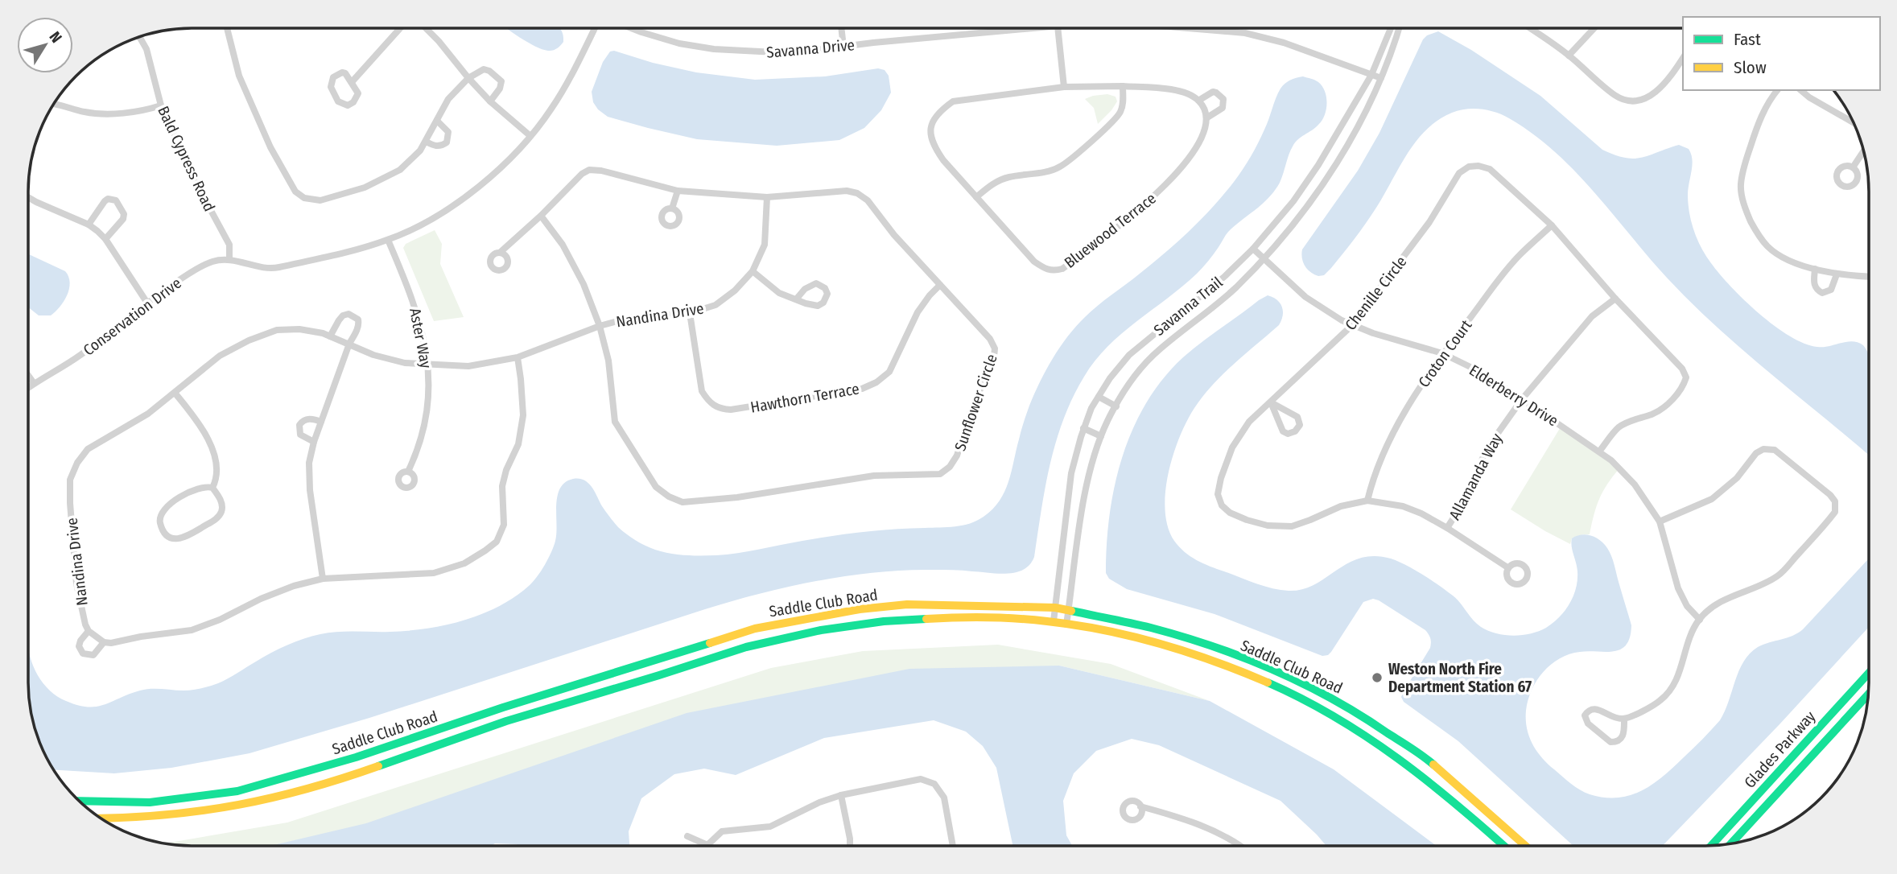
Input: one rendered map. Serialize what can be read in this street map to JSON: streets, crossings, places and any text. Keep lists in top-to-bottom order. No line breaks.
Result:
{"streets":{"street":["Savanna Drive","Bald Cypress Road","Bluewood Terrace","Chenille Circle","Savanna Trail","Nandina Drive","Conservation Drive","Aster Way","Croton Court","Elderberry Drive","Hawthorn Terrace","Sunflower Circle","Allamanda Way","Saddle Club Road","Glades Parkway"]},"crossings":[["Savanna Drive","Savanna Trail"],["Bald Cypress Road","Conservation Drive"],["Chenille Circle","Croton Court"],["Chenille Circle","Elderberry Drive"],["Chenille Circle","Allamanda Way"],["Savanna Trail","Elderberry Drive"],["Savanna Trail","Saddle Club Road"],["Nandina Drive","Aster Way"],["Nandina Drive","Hawthorn Terrace"],["Nandina Drive","Sunflower Circle"],["Croton Court","Elderberry Drive"],["Elderberry Drive","Allamanda Way"],["Hawthorn Terrace","Sunflower Circle"]],"places":["Weston North Fire Department Station 67"],"legend":["Fast","Slow"],"north":"top right"}
